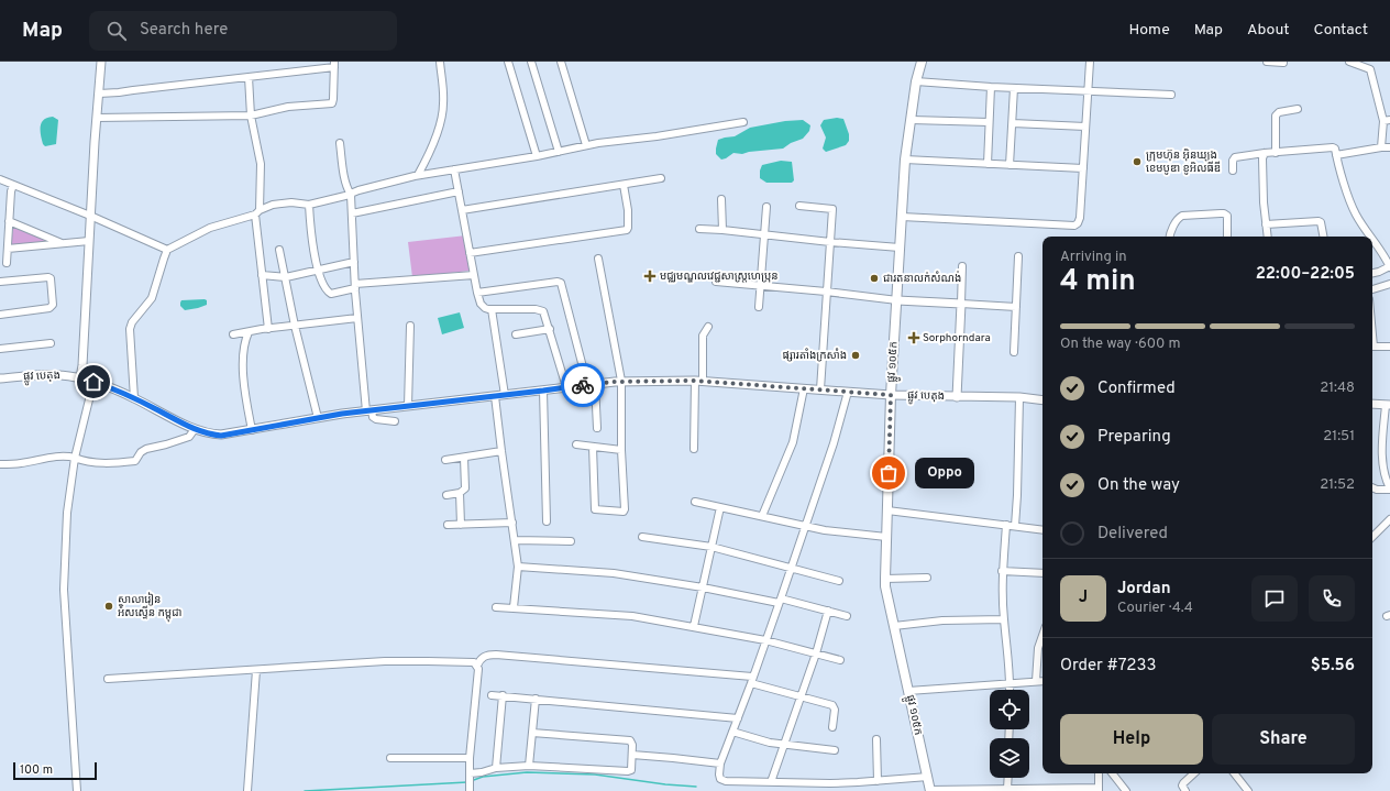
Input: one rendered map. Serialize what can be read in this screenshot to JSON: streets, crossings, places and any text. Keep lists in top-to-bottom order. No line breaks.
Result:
{"streets":{"main road":["ផ្លូវ ១០៥ក"],"street":["ផ្លូវ បេតុង"]},"crossings":[["ផ្លូវ ១០៥ក","ផ្លូវ បេតុង"]],"places":{"other":["ក្រុមហ៊ុន អ៊ិនឃ្យុង ខេមបូឌា ខូអិលធីឌី","ជារតនាលក់សំណង់","ផ្សារតាំងក្រសាំង","Oppo","សាលារៀន អ៉ិសស្ទើន កម្ពុជា"],"health":["មជ្ឈមណ្ឌលវេជ្ជសាស្ត្រហេប្រុន","Sorphorndara"]},"scale_bar":"100 m","page":{"header":"Map","search":"Search here","nav":["Home","Map","About","Contact"],"heading":["4 min","Arriving in","22:00–22:05"],"panel":["Jordan","Courier · 4.4","Order #7233","$5.56"],"bar":"On the way · 600 m","list":[["Confirmed","21:48"],["Preparing","21:51"],["On the way","21:52"],"Delivered"],"bubble":"Oppo","round":"J","buttons":["Help","Share"],"scale":"100 m"}}
